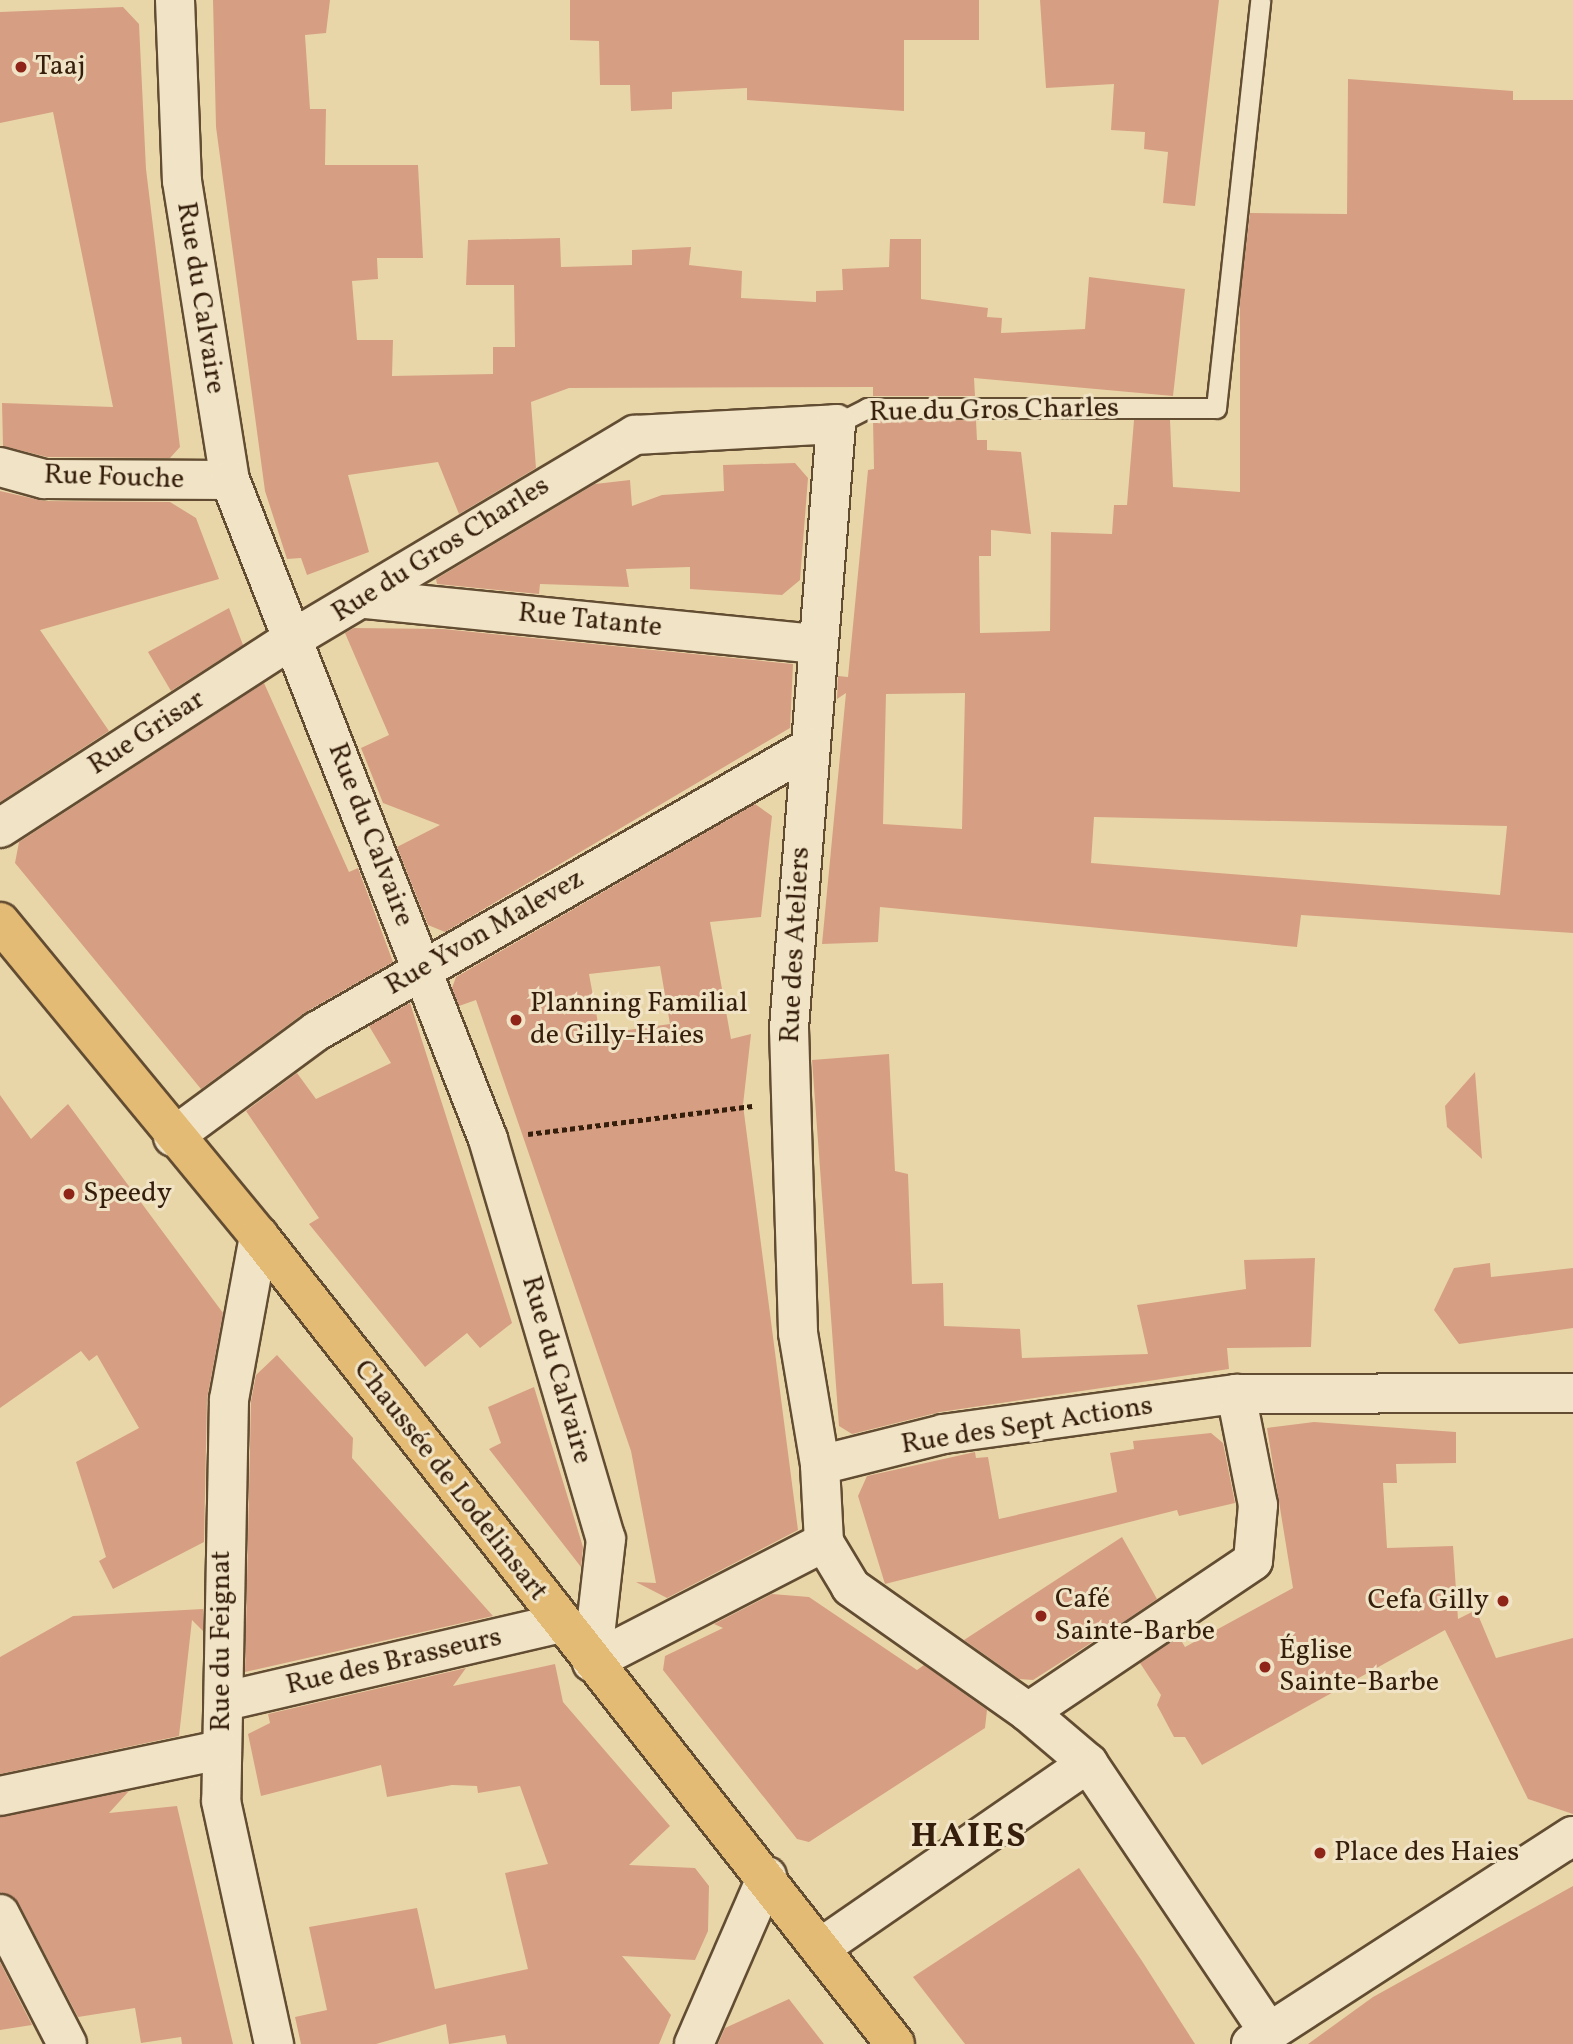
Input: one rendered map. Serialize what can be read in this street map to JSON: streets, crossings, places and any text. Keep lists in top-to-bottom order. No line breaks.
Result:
{"streets":{"main road":["Chaussée de Lodelinsart"],"street":["Rue du Calvaire","Rue du Gros Charles","Rue Fouche","Rue Tatante","Rue Grisar","Rue Yvon Malevez","Rue des Ateliers","Rue des Sept Actions","Rue du Feignat","Rue des Brasseurs"]},"crossings":[["Rue du Calvaire","Rue du Gros Charles"],["Rue du Calvaire","Rue Fouche"],["Rue du Calvaire","Rue Grisar"],["Rue du Calvaire","Rue Yvon Malevez"],["Rue du Calvaire","Chaussée de Lodelinsart"],["Rue du Gros Charles","Rue Tatante"],["Rue du Gros Charles","Rue Grisar"],["Rue du Gros Charles","Rue des Ateliers"],["Rue Tatante","Rue des Ateliers"],["Rue Yvon Malevez","Rue des Ateliers"],["Rue Yvon Malevez","Chaussée de Lodelinsart"],["Rue des Ateliers","Rue des Sept Actions"],["Chaussée de Lodelinsart","Rue du Feignat"],["Chaussée de Lodelinsart","Rue des Brasseurs"],["Rue du Feignat","Rue des Brasseurs"]],"districts":["HAIES"],"places":["Taaj","Planning Familial de Gilly-Haies","Speedy","Cefa Gilly","Café Sainte-Barbe","Église Sainte-Barbe","Place des Haies"]}
